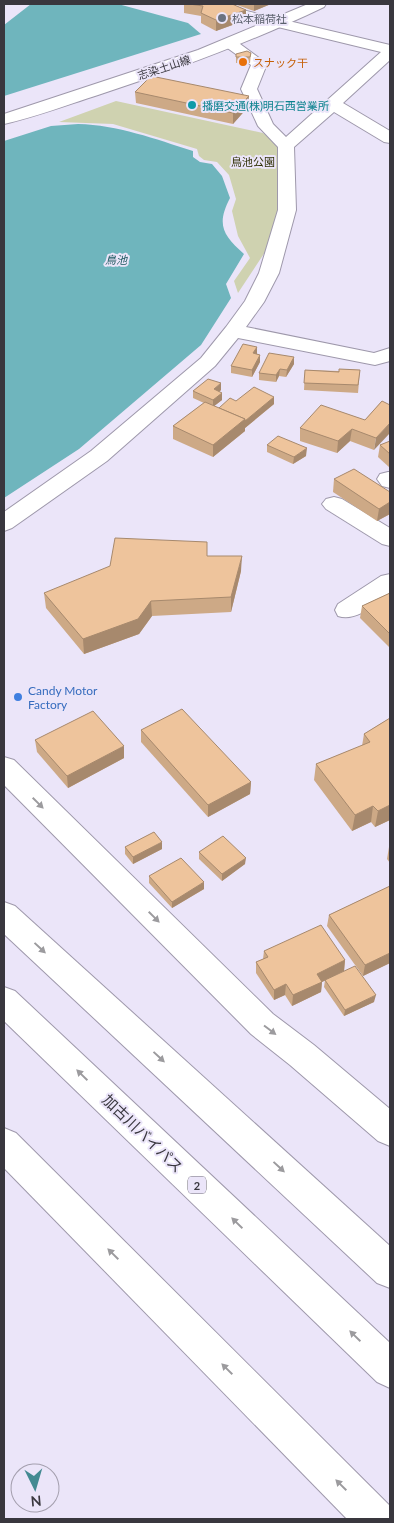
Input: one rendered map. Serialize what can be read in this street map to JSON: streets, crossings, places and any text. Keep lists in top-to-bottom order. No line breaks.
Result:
{"streets":{"main road":["志染土山線","加古川バイパス","2"]},"water":["鳥池"],"parks":["鳥池公園"],"places":["松本稲荷社","スナック干","播磨交通(株)明石西営業所","Candy Motor Factory"],"north":"bottom"}
